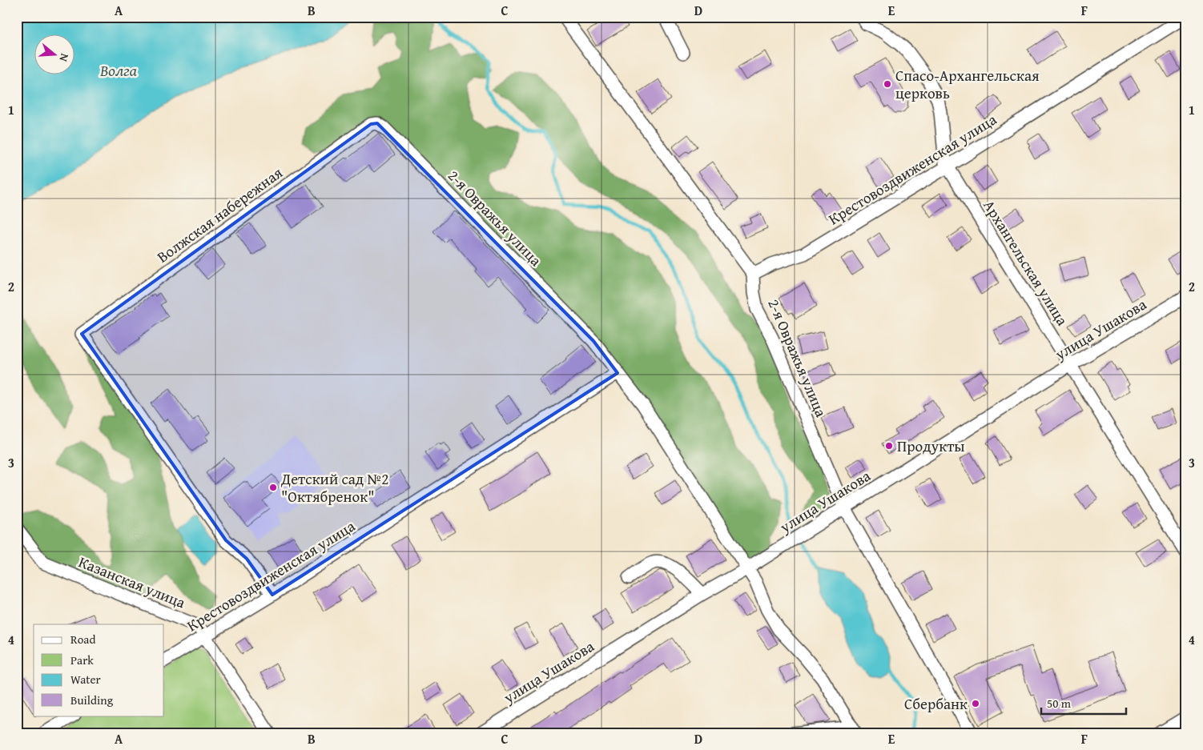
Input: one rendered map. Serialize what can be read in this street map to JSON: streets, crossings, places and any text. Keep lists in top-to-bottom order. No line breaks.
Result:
{"streets":{"street":["Крестовоздвиженская улица","Волжская набережная","2-я Овражья улица","Архангельская улица","улица Ушакова","Казанская улица"]},"crossings":[["Крестовоздвиженская улица","Волжская набережная"],["Крестовоздвиженская улица","2-я Овражья улица"],["Крестовоздвиженская улица","Архангельская улица"],["Крестовоздвиженская улица","Казанская улица"],["Волжская набережная","2-я Овражья улица"],["2-я Овражья улица","улица Ушакова"],["Архангельская улица","улица Ушакова"]],"water":["Волга"],"places":["Спасо-Архангельская церковь","Продукты","Детский сад №2 \"Октябренок\"","Сбербанк"],"legend":["Road","Park","Water","Building"],"scale_bar":"50 m","north":"right","grid":{"columns":["A","B","C","D","E","F"],"rows":["1","2","3","4"]}}
